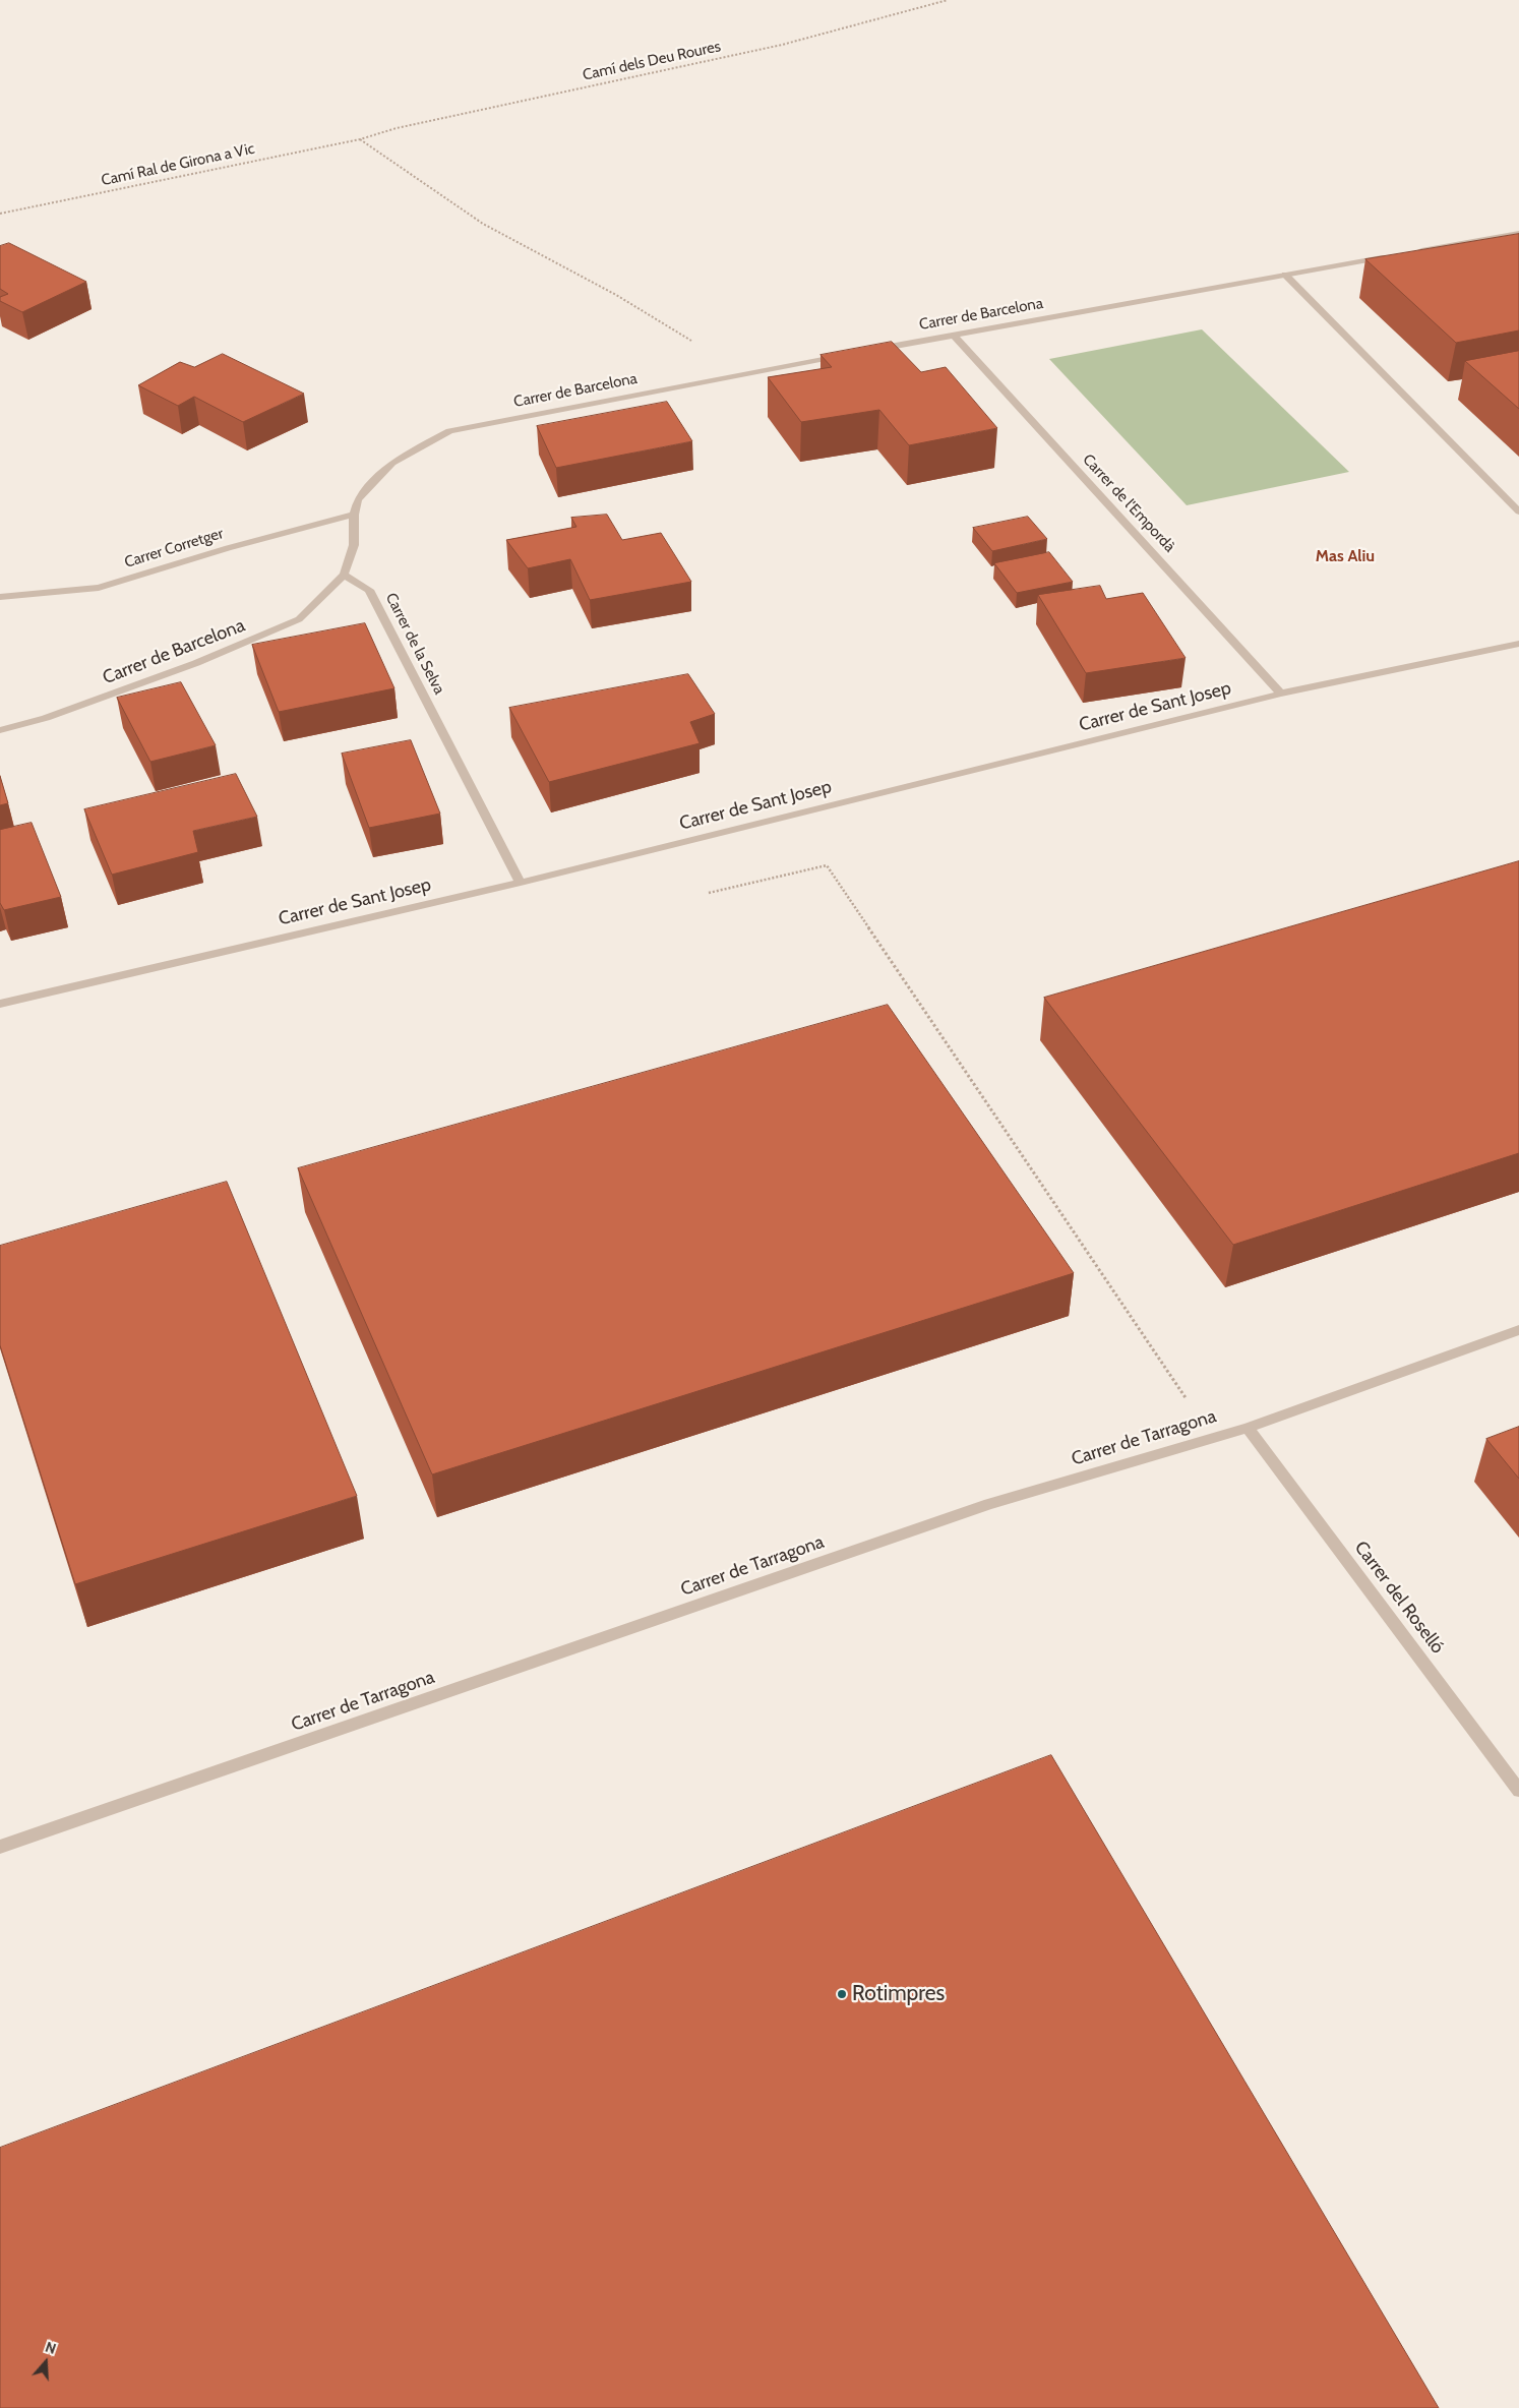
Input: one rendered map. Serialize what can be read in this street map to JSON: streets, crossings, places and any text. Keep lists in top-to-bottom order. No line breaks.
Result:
{"streets":{"street":["Carrer de Barcelona","Carrer de l'Empordà","Carrer Corretger","Carrer de la Selva","Carrer de Sant Josep","Carrer de Tarragona","Carrer del Roselló"],"path":["Camí dels Deu Roures","Camí Ral de Girona a Vic"]},"crossings":[["Camí dels Deu Roures","Camí Ral de Girona a Vic"],["Carrer de Barcelona","Carrer de l'Empordà"],["Carrer de Barcelona","Carrer Corretger"],["Carrer de Barcelona","Carrer de la Selva"],["Carrer de l'Empordà","Carrer de Sant Josep"],["Carrer de la Selva","Carrer de Sant Josep"],["Carrer de Tarragona","Carrer del Roselló"]],"districts":["Mas Aliu"],"places":["Rotimpres"],"north":"top"}
